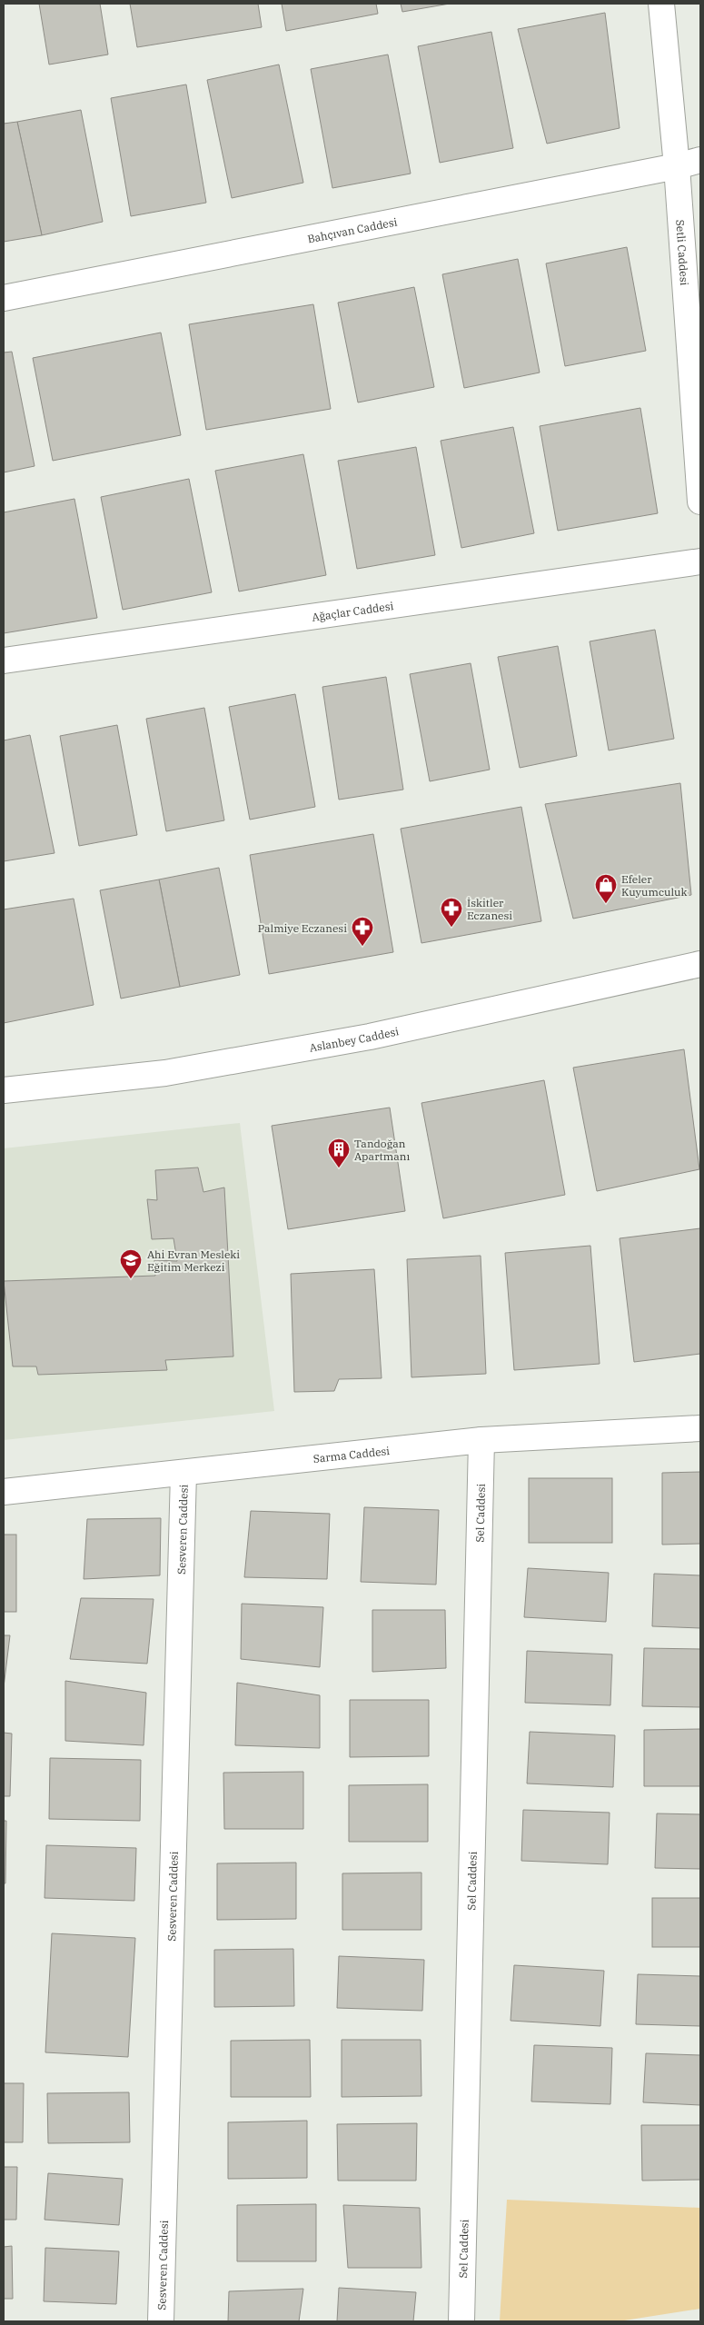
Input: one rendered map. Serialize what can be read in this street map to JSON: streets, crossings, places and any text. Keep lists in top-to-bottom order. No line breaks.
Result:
{"streets":{"street":["Bahçıvan Caddesi","Setli Caddesi","Ağaçlar Caddesi","Aslanbey Caddesi","Sarma Caddesi","Sel Caddesi","Sesveren Caddesi"]},"crossings":[["Bahçıvan Caddesi","Setli Caddesi"],["Sarma Caddesi","Sel Caddesi"],["Sarma Caddesi","Sesveren Caddesi"]],"places":{"shop":["Efeler Kuyumculuk"],"pharmacy":["İskitler Eczanesi","Palmiye Eczanesi"],"building":["Tandoğan Apartmanı"],"school or university":["Ahi Evran Mesleki Eğitim Merkezi"]}}
